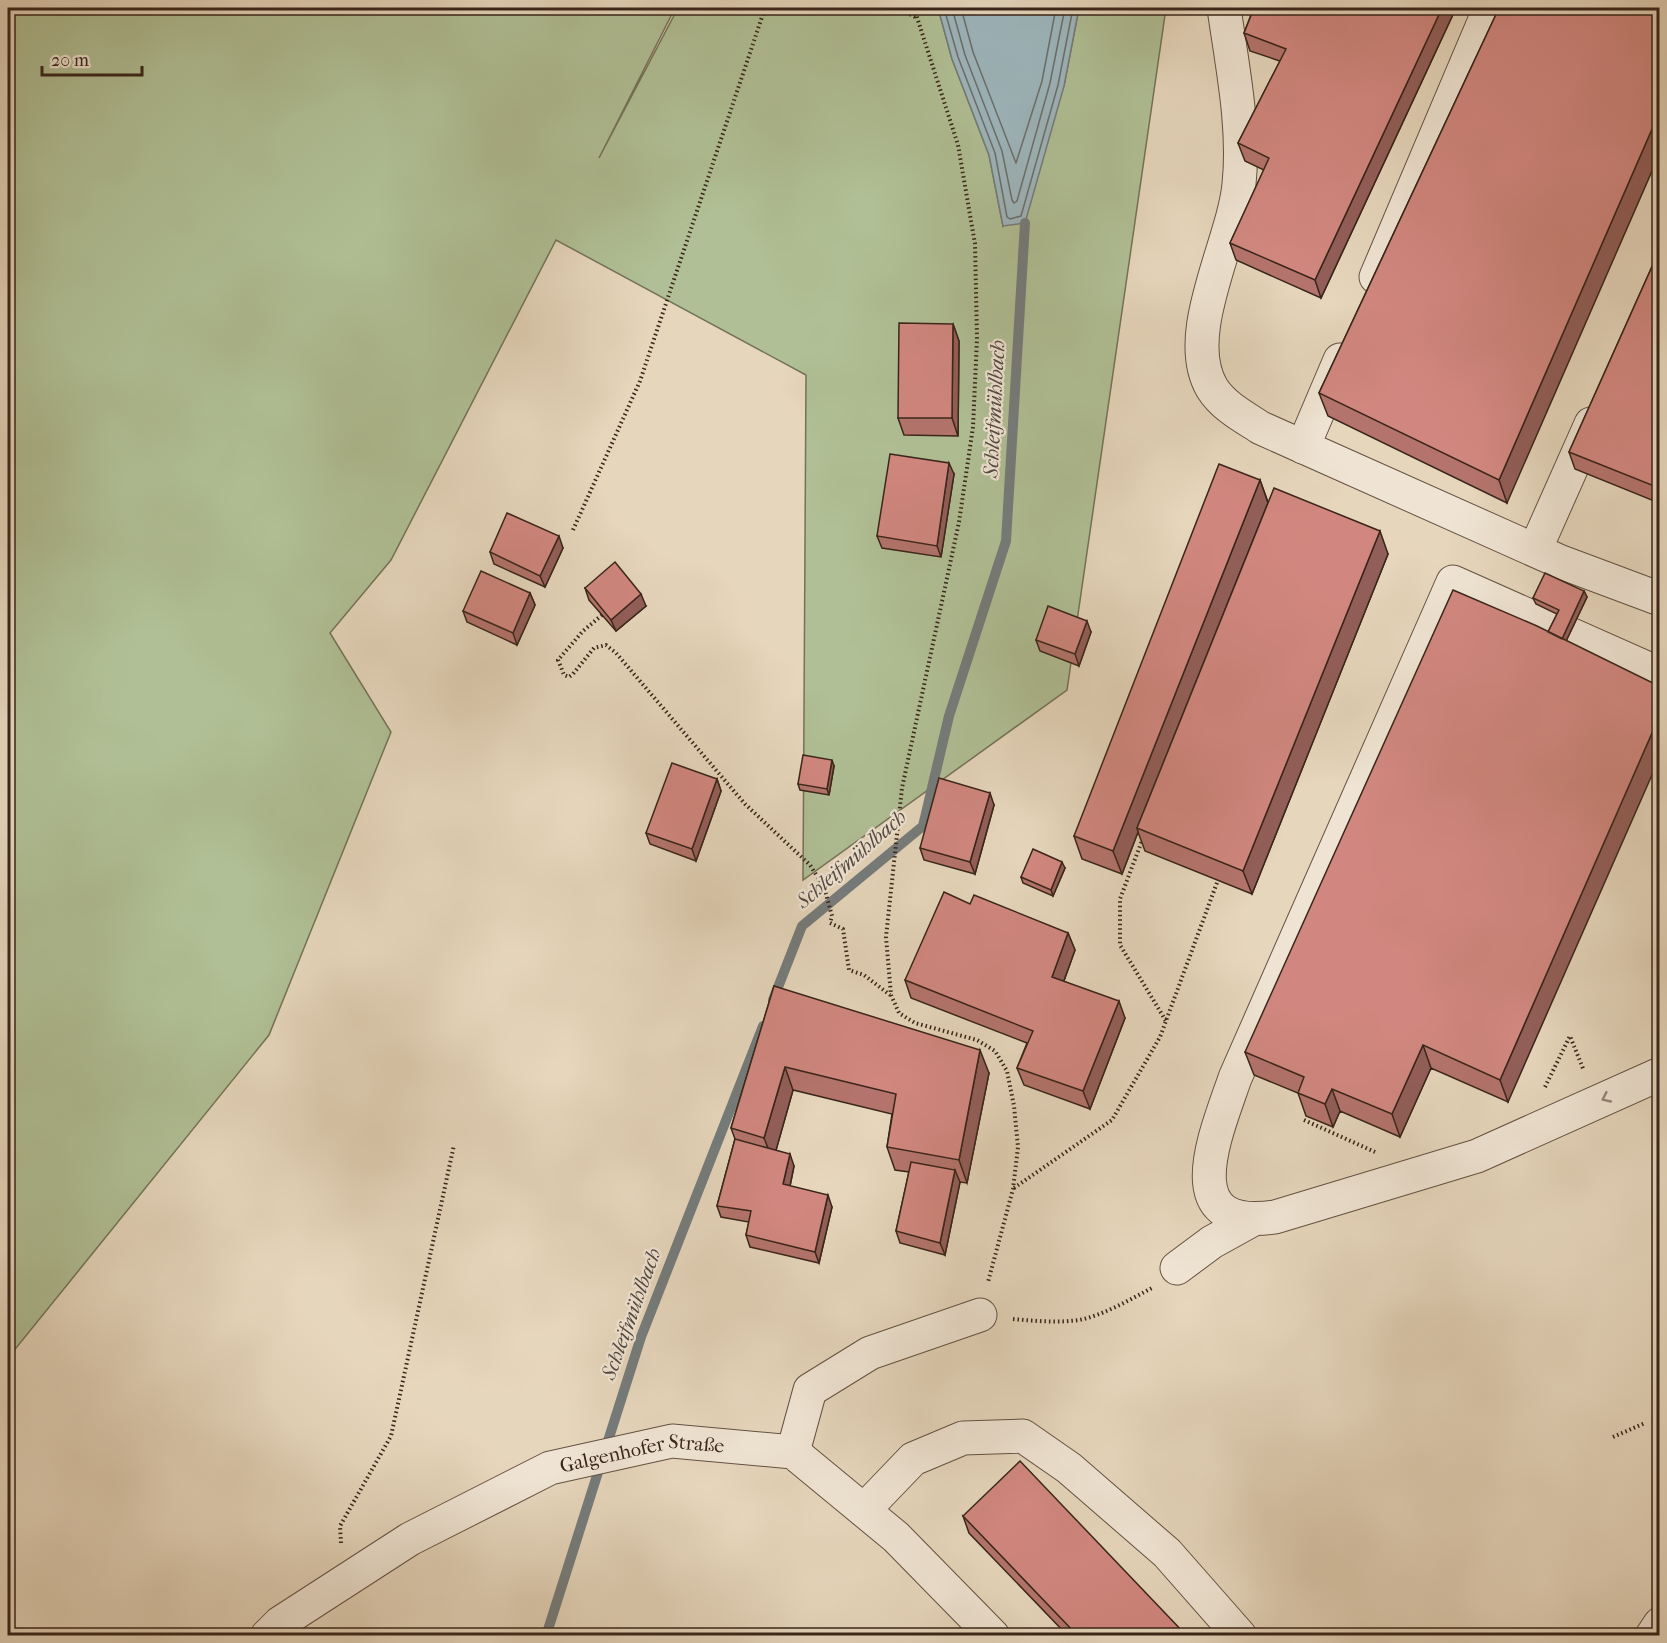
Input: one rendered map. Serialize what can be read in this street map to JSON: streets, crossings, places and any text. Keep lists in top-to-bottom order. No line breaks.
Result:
{"streets":{"street":["Galgenhofer Straße"]},"water":["Schleifmühlbach"],"scale_bar":"20 m"}
